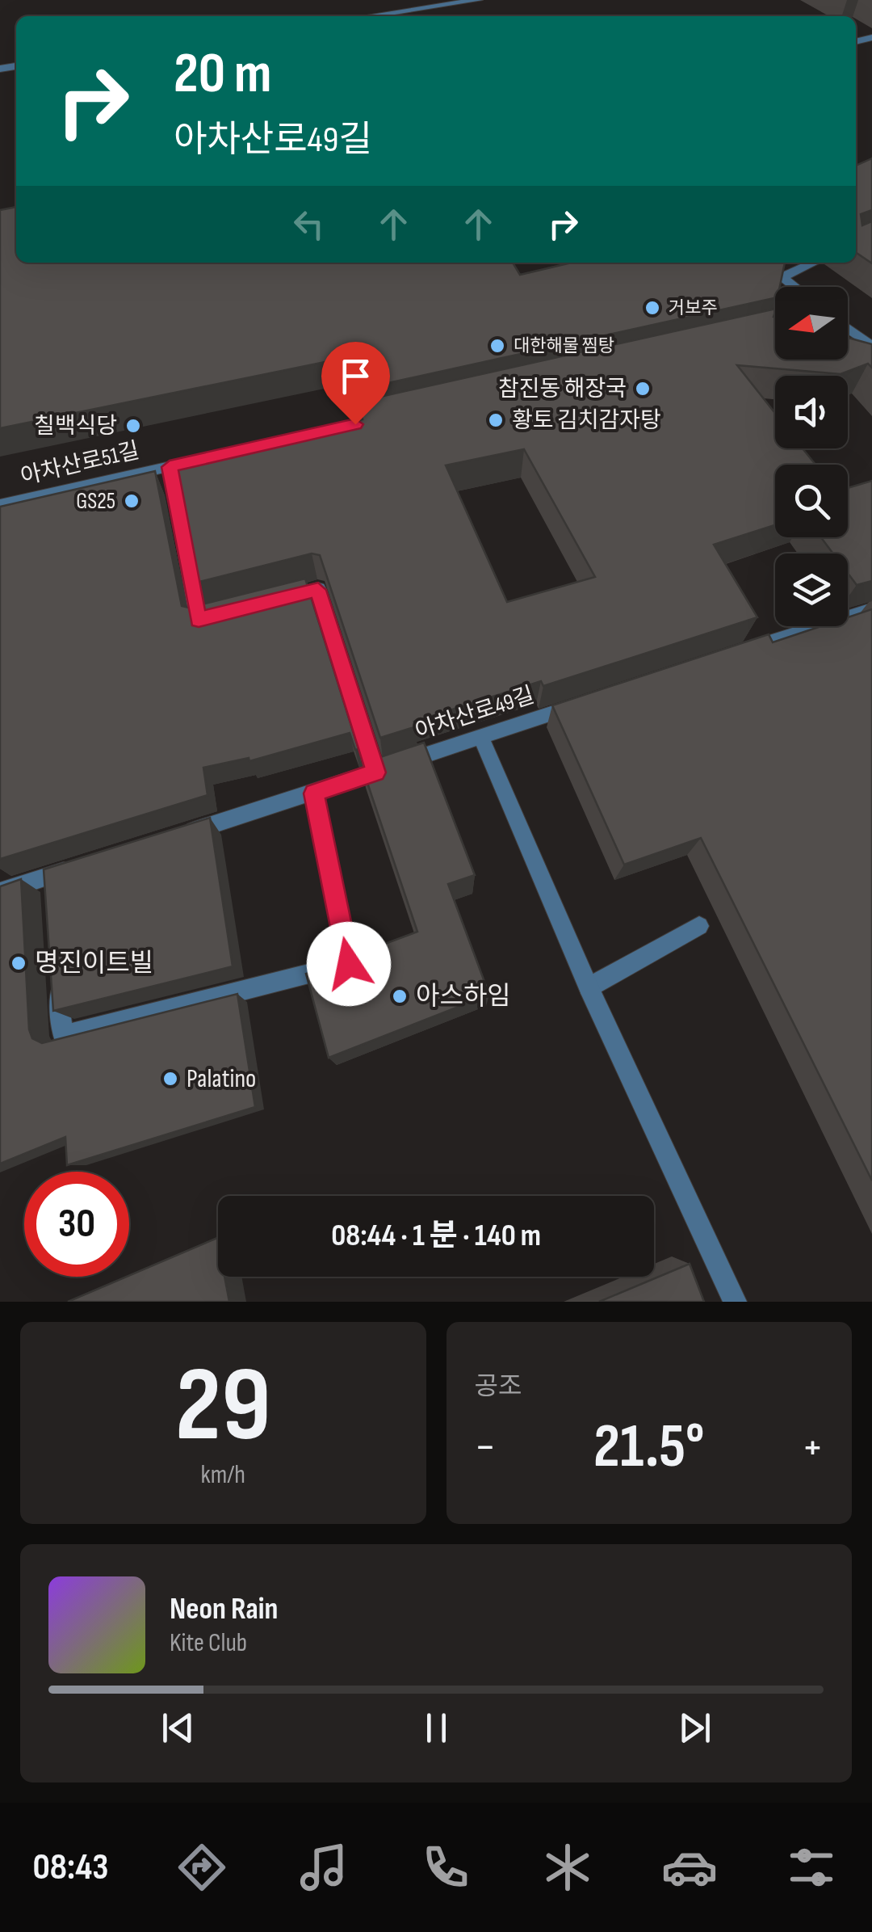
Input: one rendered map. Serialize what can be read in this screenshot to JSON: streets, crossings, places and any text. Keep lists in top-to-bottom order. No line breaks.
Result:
{"streets":{"street":["아차산로51길","아차산로49길"]},"places":["거보주","대한해물 찜탕","참진동 해장국","황토 김치감자탕","칠백식당","GS25","명진이트빌","아스하임","Palatino"],"north":"left","page":{"turn":["20 m","아차산로49길"],"limit":"30","trip":"08:44 · 1 분 · 140 m","tile":[["29","km/h"],"공조"],"heat":["−","21.5°","+"],"song":["Neon Rain","Kite Club"],"tabs":"08:43"}}
